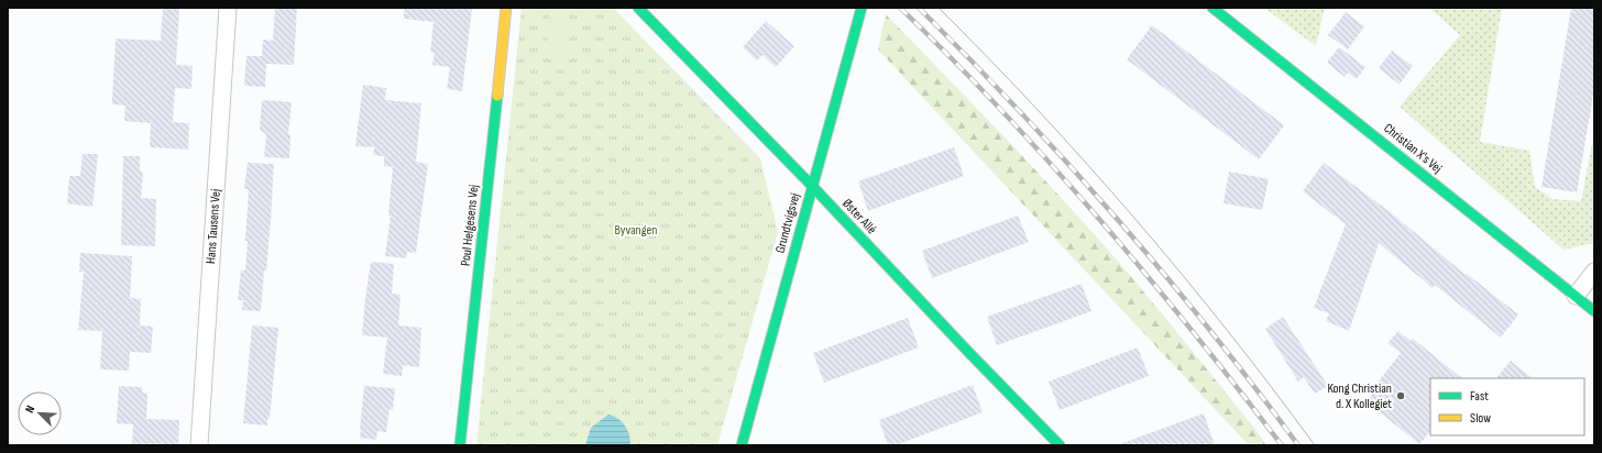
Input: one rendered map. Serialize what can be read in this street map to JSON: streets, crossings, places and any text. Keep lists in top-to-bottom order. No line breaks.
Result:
{"streets":{"street":["Christian X's Vej","Øster Allé","Grundtvigsvej","Poul Helgesens Vej","Hans Tausens Vej"]},"crossings":[["Øster Allé","Grundtvigsvej"]],"parks":["Byvangen"],"places":["Kong Christian d. X Kollegiet"],"legend":["Fast","Slow"],"north":"top left"}
